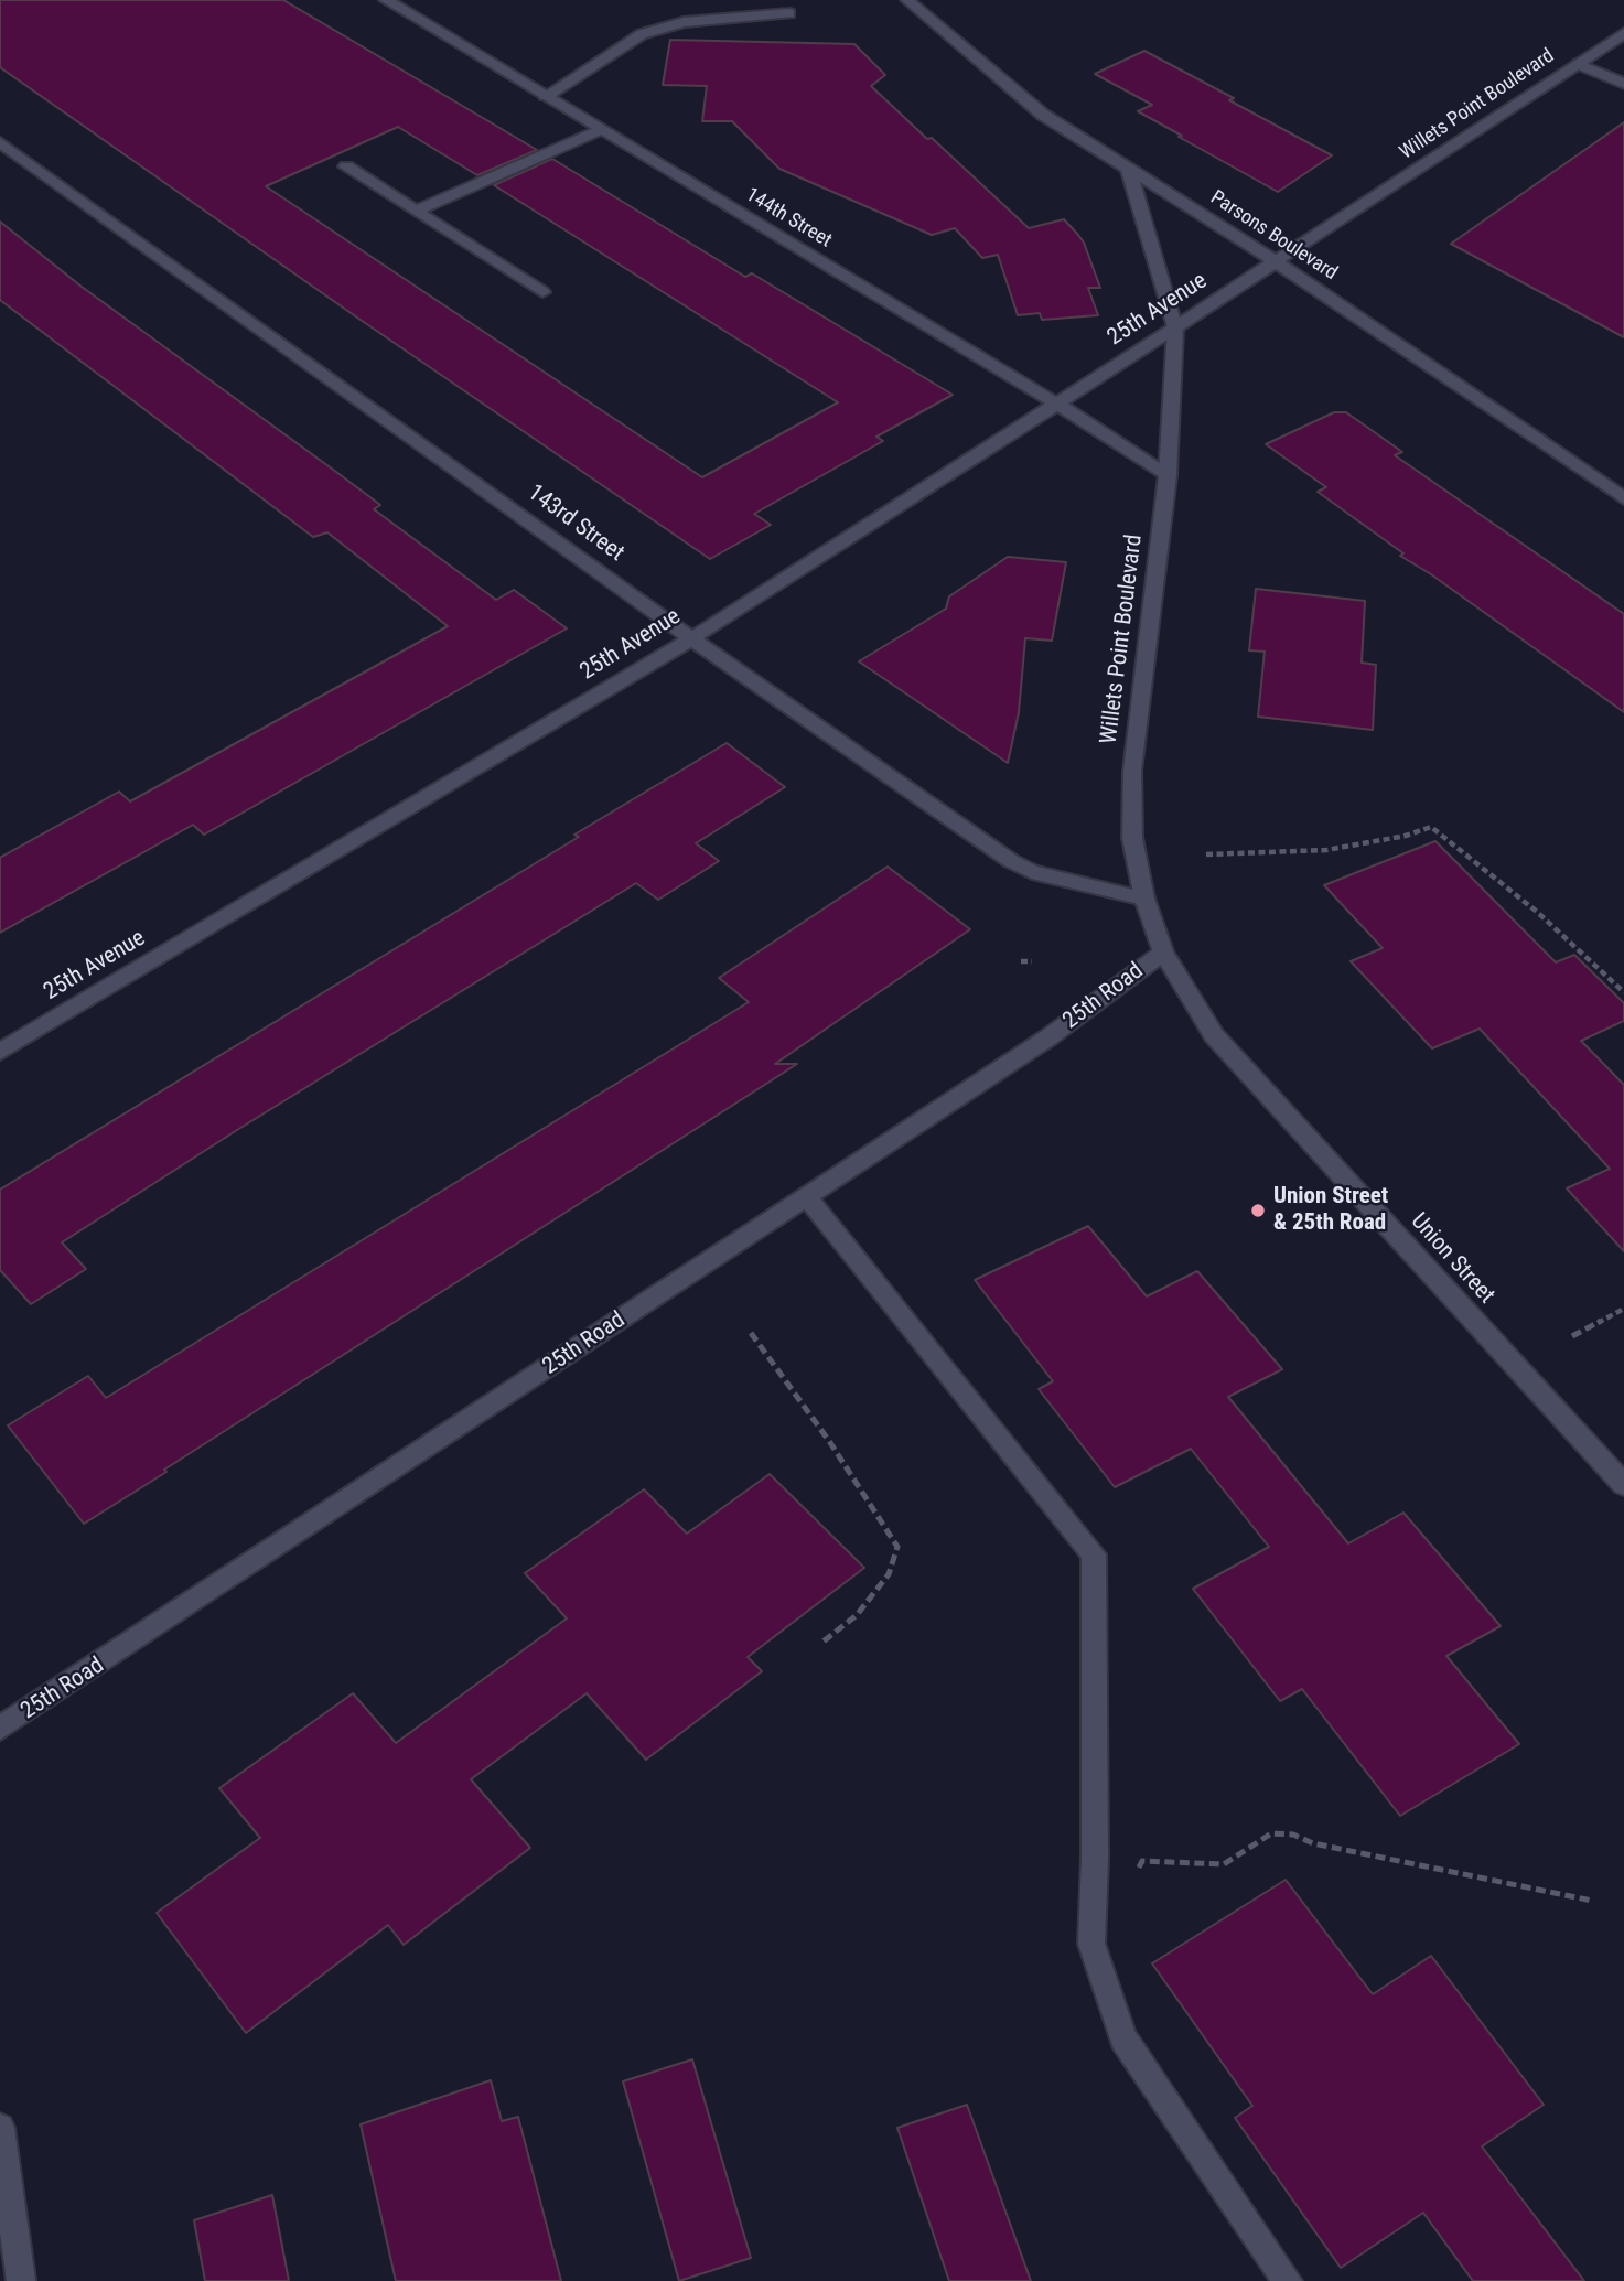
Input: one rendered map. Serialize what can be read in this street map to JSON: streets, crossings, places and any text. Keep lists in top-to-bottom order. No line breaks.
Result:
{"streets":{"street":["Willets Point Boulevard","144th Street","Parsons Boulevard","25th Avenue","143rd Street","25th Road","Union Street"]},"crossings":[["Willets Point Boulevard","144th Street"],["Willets Point Boulevard","Parsons Boulevard"],["Willets Point Boulevard","25th Avenue"],["Willets Point Boulevard","143rd Street"],["Willets Point Boulevard","25th Road"],["Willets Point Boulevard","Union Street"],["144th Street","25th Avenue"],["Parsons Boulevard","25th Avenue"],["25th Avenue","143rd Street"],["25th Road","Union Street"]],"places":["Union Street & 25th Road"]}
